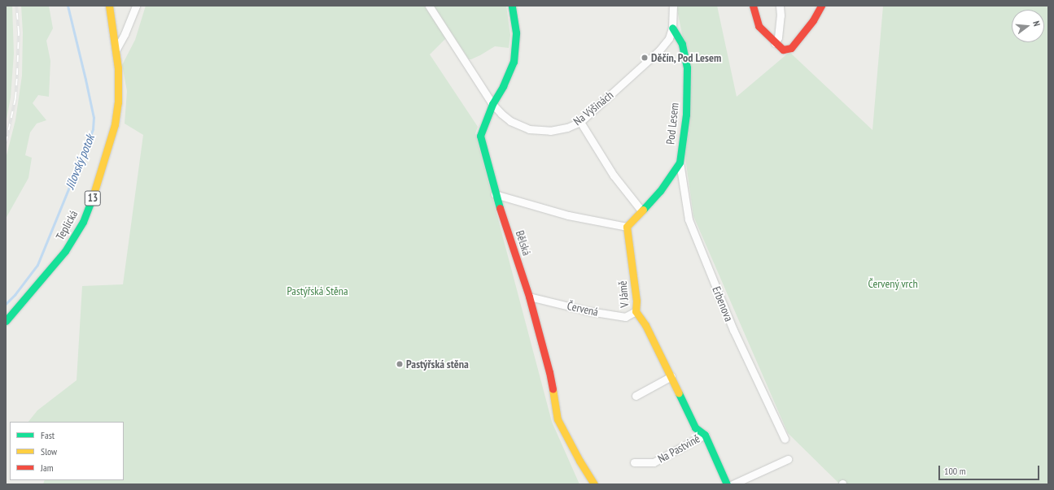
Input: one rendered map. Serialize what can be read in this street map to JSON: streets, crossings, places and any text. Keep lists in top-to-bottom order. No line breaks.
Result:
{"streets":{"street":["Na Výšinách","Pod Lesem","13","Teplická","Bělská","V Jámě","Erbenova","Červená","Na Pastvině"]},"crossings":[["Na Výšinách","Pod Lesem"],["Na Výšinách","Bělská"],["Pod Lesem","Erbenova"],["Bělská","Červená"],["V Jámě","Červená"],["V Jámě","Na Pastvině"]],"water":["Jílovský potok"],"parks":["Červený vrch","Pastýřská Stěna"],"places":["Děčín, Pod Lesem","Pastýřská stěna"],"legend":["Fast","Slow","Jam"],"scale_bar":"100 m","north":"right"}
